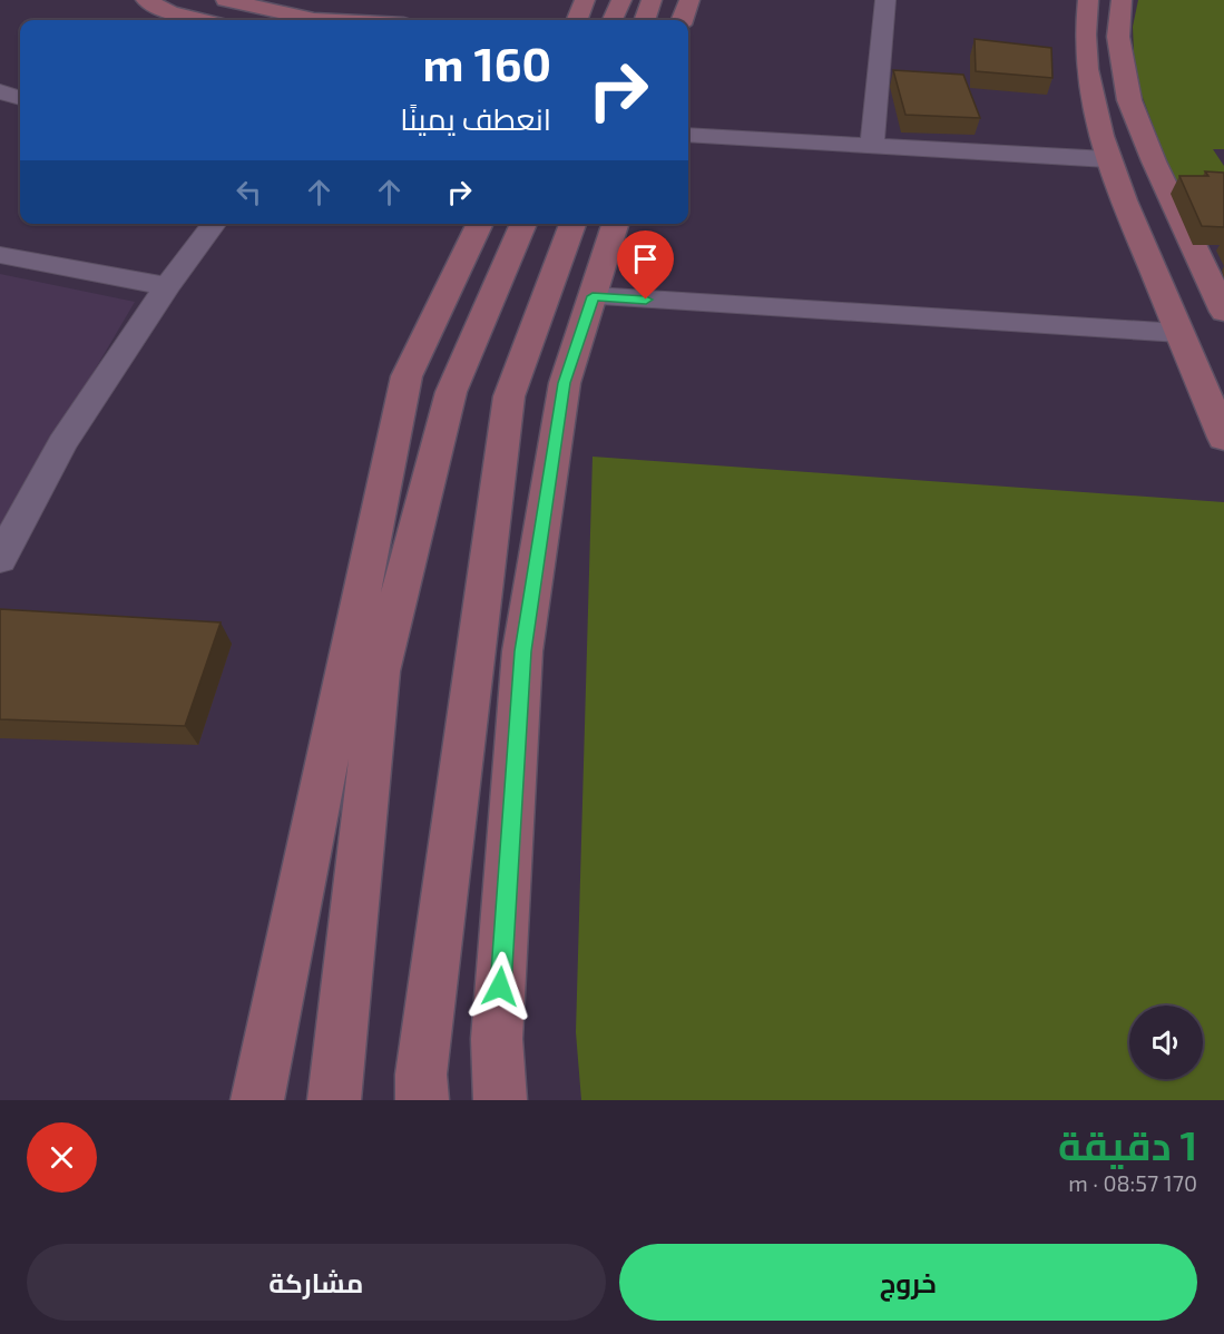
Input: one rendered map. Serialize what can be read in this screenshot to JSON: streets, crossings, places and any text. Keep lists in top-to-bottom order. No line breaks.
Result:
{"page":{"turn":["160 m","انعطف يمينًا"],"heading":["1 دقيقة","170 m · 08:57"],"buttons":["خروج","مشاركة"]}}
